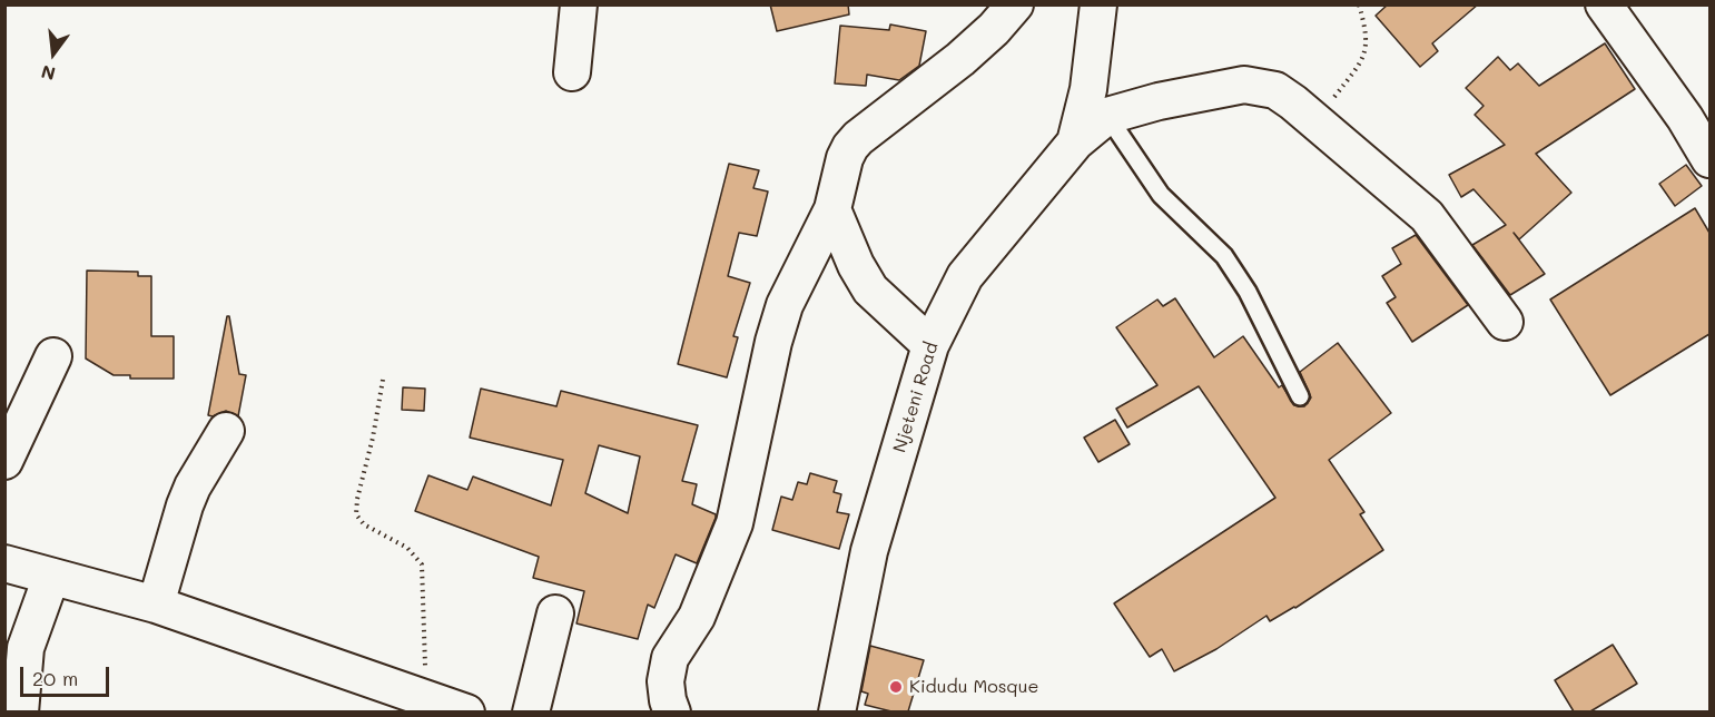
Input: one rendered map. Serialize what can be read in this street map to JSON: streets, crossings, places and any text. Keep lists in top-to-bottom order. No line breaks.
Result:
{"streets":{"street":["Njeteni Road"]},"places":["Kidudu Mosque"],"scale_bar":"20 m","north":"bottom"}
